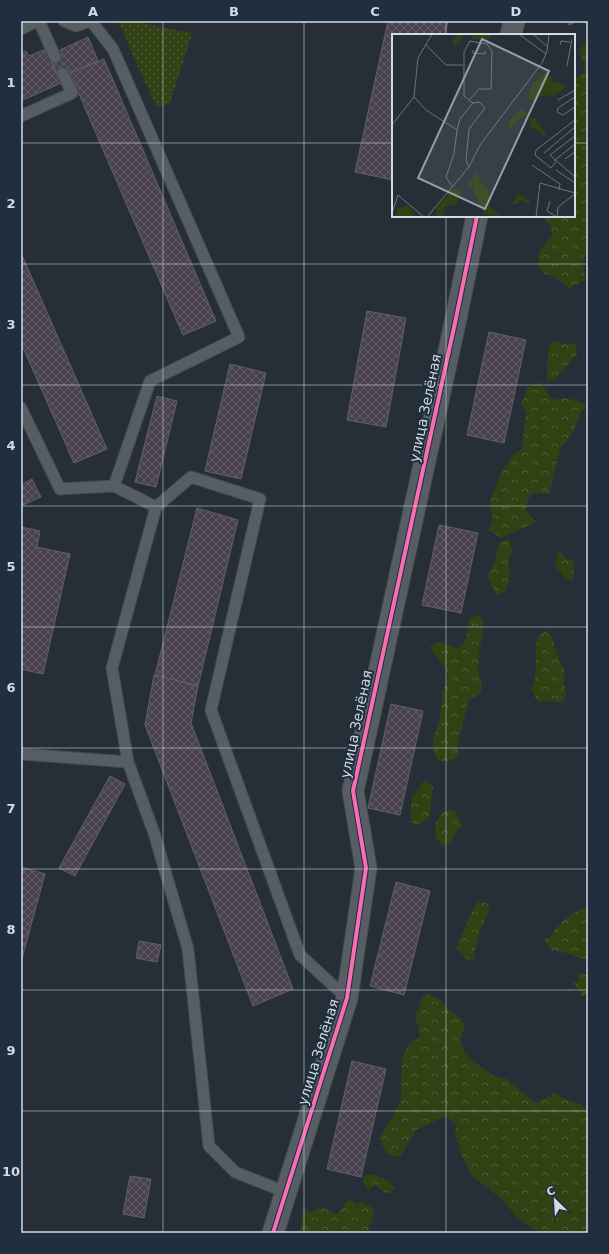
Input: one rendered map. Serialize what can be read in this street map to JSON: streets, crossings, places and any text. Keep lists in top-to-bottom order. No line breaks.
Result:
{"streets":{"street":["улица Зелёная"]},"north":"top left","grid":{"columns":["A","B","C","D"],"rows":["1","2","3","4","5","6","7","8","9","10"]}}
